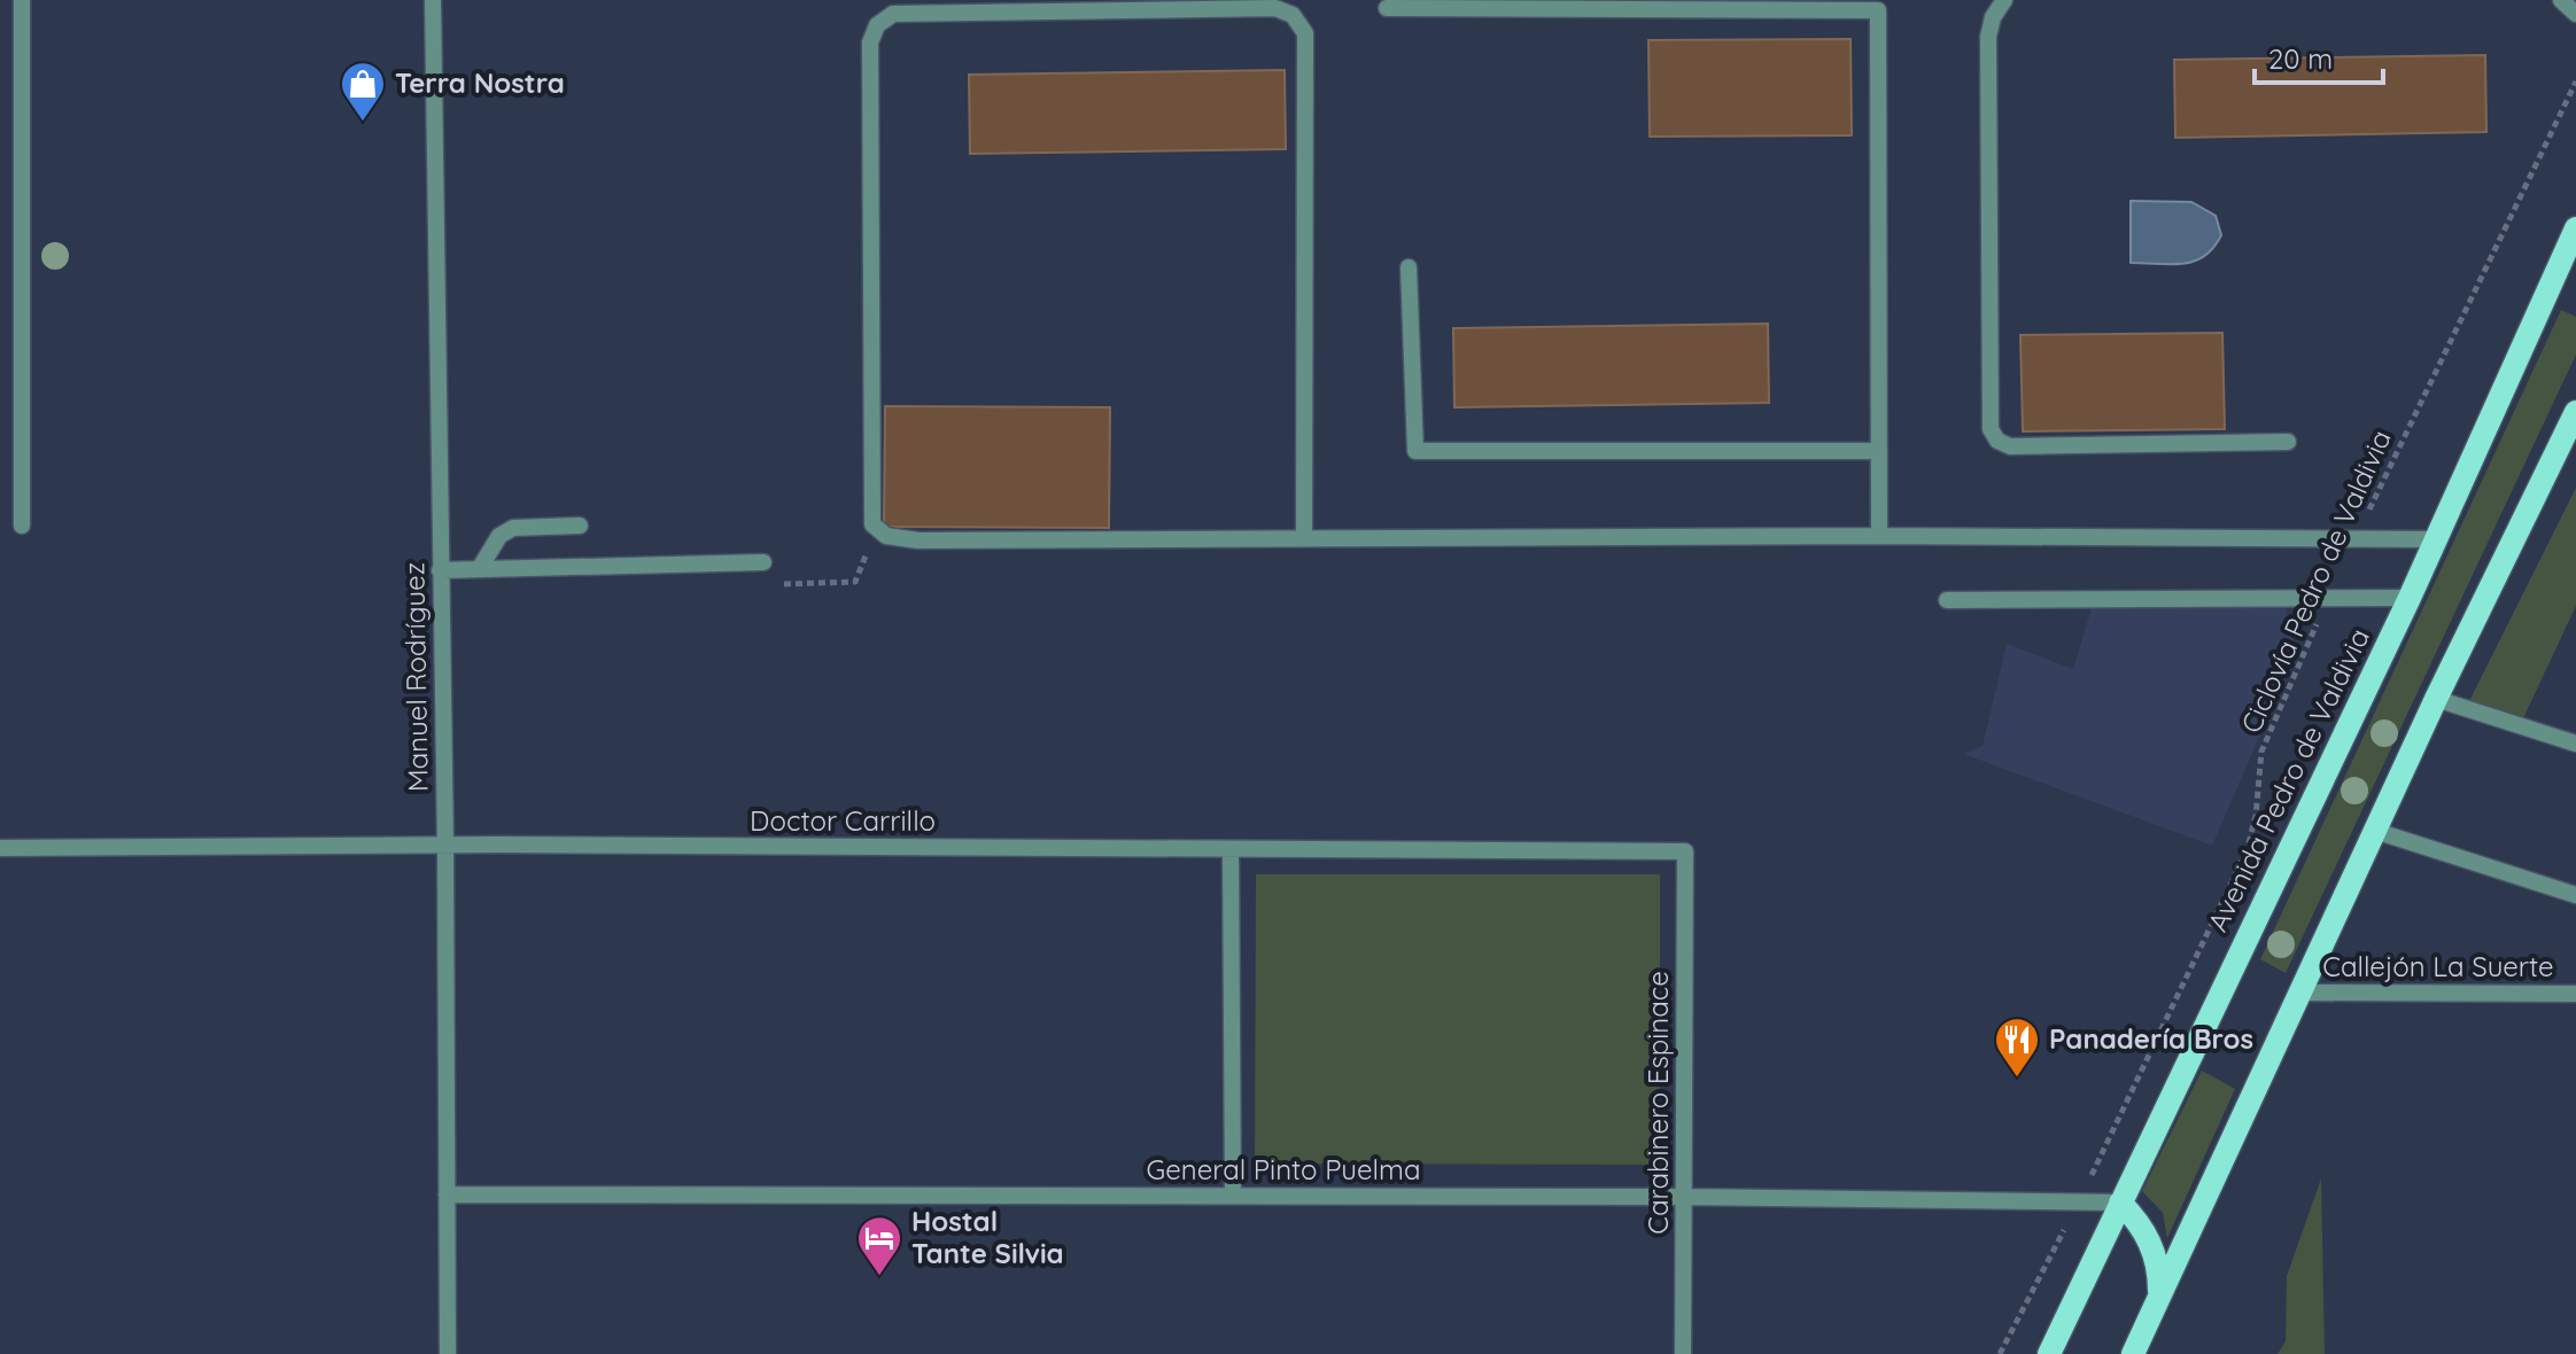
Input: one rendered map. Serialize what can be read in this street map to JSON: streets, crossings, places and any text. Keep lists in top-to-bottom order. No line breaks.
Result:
{"streets":{"main road":["Avenida Pedro de Valdivia"],"street":["Manuel Rodríguez","Doctor Carrillo","Callejón La Suerte","Carabinero Espinace","General Pinto Puelma"],"path":["Ciclovía Pedro de Valdivia"]},"crossings":[["Ciclovía Pedro de Valdivia","General Pinto Puelma"],["Manuel Rodríguez","Doctor Carrillo"],["Manuel Rodríguez","General Pinto Puelma"],["Avenida Pedro de Valdivia","General Pinto Puelma"],["Doctor Carrillo","Carabinero Espinace"],["Carabinero Espinace","General Pinto Puelma"]],"places":{"shop":["Terra Nostra"],"restaurant":["Panadería Bros"],"hotel":["Hostal Tante Silvia"]},"scale_bar":"20 m"}
